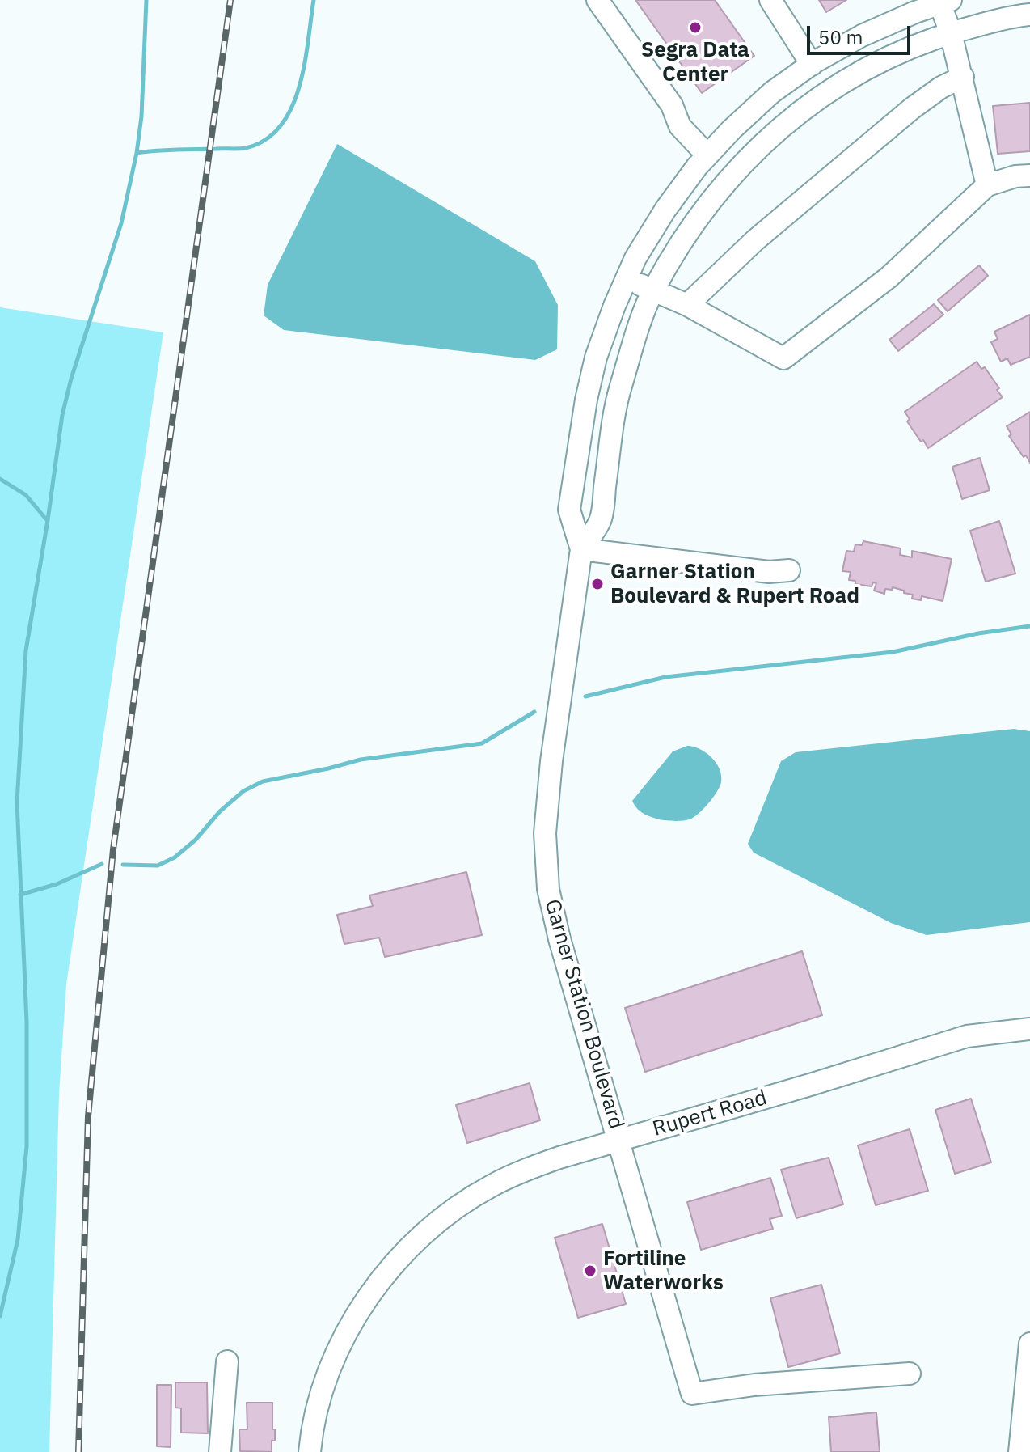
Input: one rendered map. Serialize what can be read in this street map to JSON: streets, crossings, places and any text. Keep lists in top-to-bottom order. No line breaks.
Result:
{"streets":{"street":["Garner Station Boulevard","Rupert Road"]},"crossings":[["Garner Station Boulevard","Rupert Road"]],"places":["Segra Data Center","Garner Station Boulevard & Rupert Road","Fortiline Waterworks"],"scale_bar":"50 m"}
